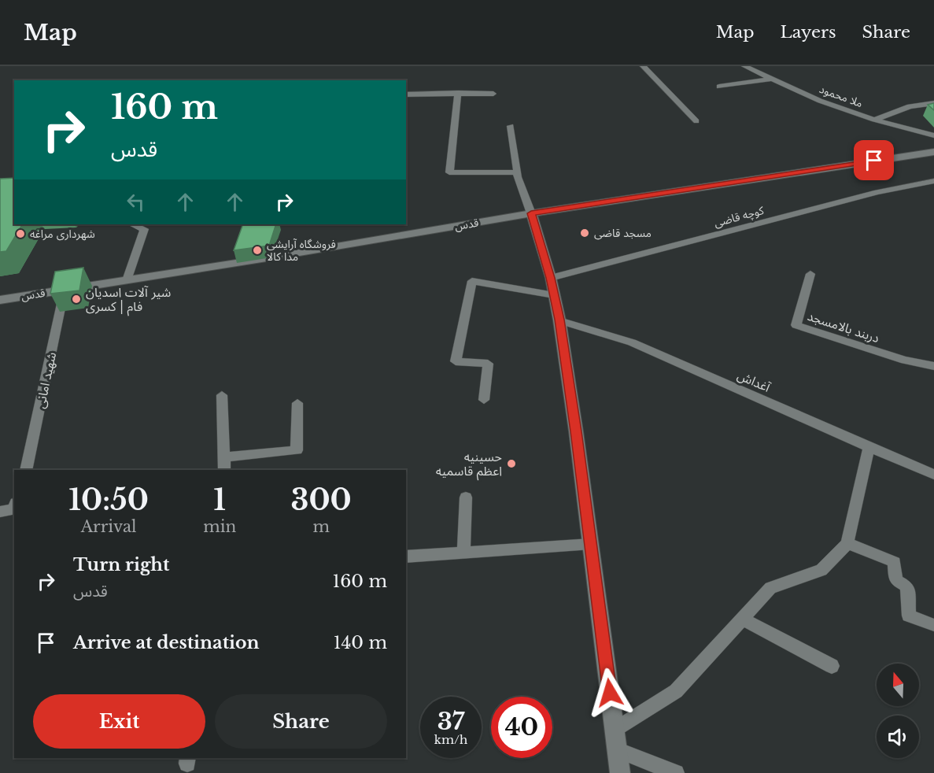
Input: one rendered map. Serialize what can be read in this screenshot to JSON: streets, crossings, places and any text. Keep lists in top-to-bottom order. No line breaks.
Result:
{"streets":{"street":["قدس"],"lane":["ملا محمود","کوچه قاضی","دربند بالامسجد","شهید امانی","آغداش"]},"crossings":[["قدس","شهید امانی"]],"places":["مسجد قاضی","شهرداری مراغه","فروشگاه آرایشی مدا کالا","شیر آلات اسدیان فام | کسری","حسینیه اعظم قاسمیه"],"north":"top","page":{"header":"Map","nav":["Map","Layers","Share"],"turn":["160 m","قدس"],"eta":["10:50","Arrival","1","min","300","m"],"list":[{"name":"Turn right","note":"قدس","value":"160 m"},{"name":"Arrive at destination","value":"140 m"}],"buttons":["Exit","Share"],"speed":"37 km/h","limit":"40"}}
